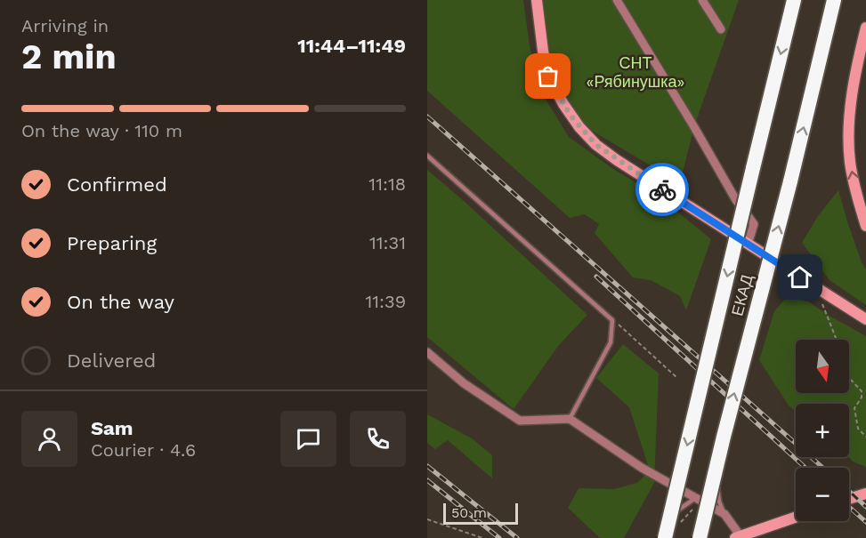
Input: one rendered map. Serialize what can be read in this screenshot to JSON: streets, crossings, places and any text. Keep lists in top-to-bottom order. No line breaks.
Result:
{"streets":{"highway":["ЕКАД"]},"parks":["СНТ «Рябинушка»"],"scale_bar":"50 m","north":"bottom","page":{"heading":["2 min","Arriving in","11:44–11:49"],"panel":["Sam","Courier · 4.6"],"bar":"On the way · 110 m","list":[["Confirmed","11:18"],["Preparing","11:31"],["On the way","11:39"],"Delivered"],"map_buttons":["+","−"],"scale":"50 m"}}
